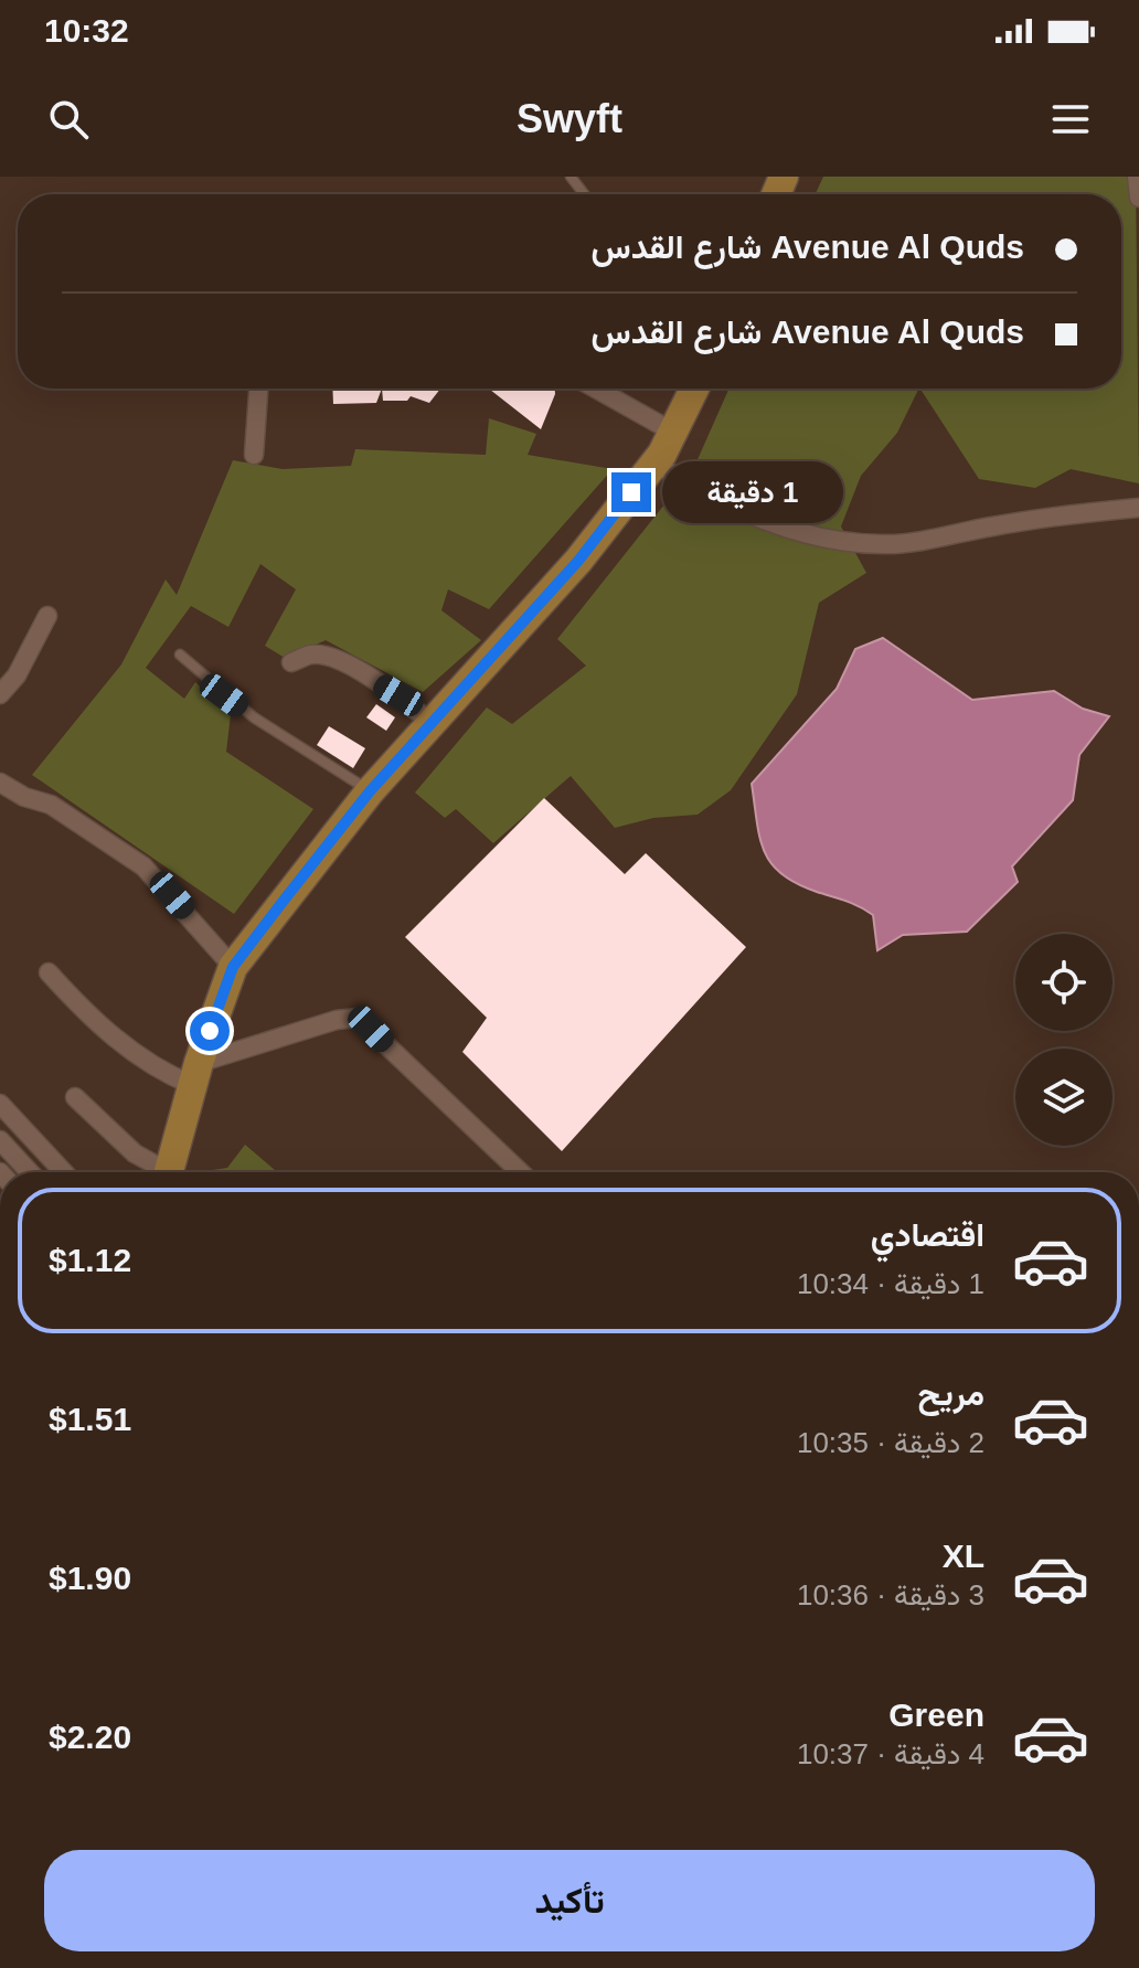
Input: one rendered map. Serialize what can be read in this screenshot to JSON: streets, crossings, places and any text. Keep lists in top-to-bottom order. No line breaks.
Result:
{"page":{"status":"10:32","header":"Swyft","banner":["Avenue Al Quds شارع القدس","Avenue Al Quds شارع القدس"],"bubble":"1 دقيقة","list":[{"name":"اقتصادي","note":"1 دقيقة · 10:34","value":"$1.12"},{"name":"مريح","note":"2 دقيقة · 10:35","value":"$1.51"},{"name":"XL","note":"3 دقيقة · 10:36","value":"$1.90"},{"name":"Green","note":"4 دقيقة · 10:37","value":"$2.20"}],"buttons":"تأكيد"}}
